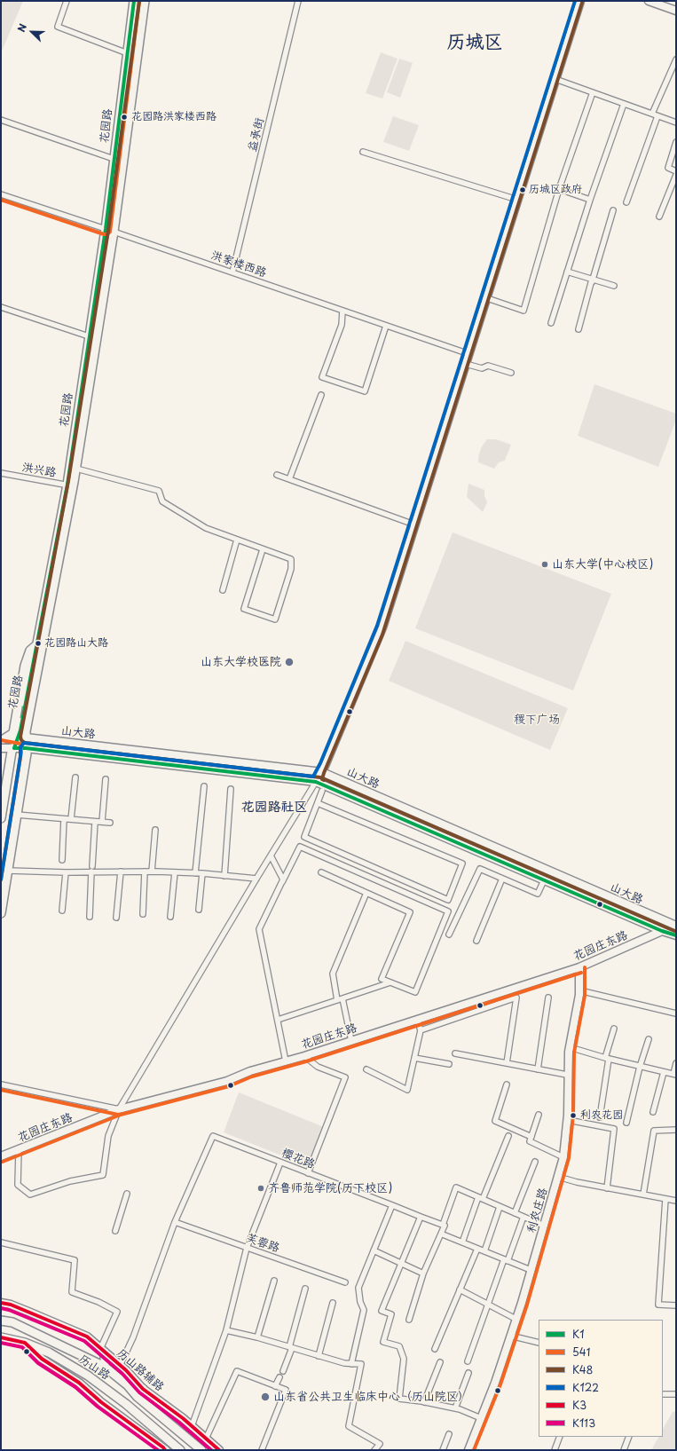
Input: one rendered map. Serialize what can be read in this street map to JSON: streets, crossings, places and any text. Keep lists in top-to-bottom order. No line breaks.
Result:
{"streets":{"main road":["花园路","山大路","花园庄东路","利农庄路","历山路","历山路辅路"],"street":["益承街","洪家楼西路","洪兴路","樱花路","芙蓉路"]},"crossings":[["花园路","洪家楼西路"],["花园路","洪兴路"],["花园路","山大路"],["益承街","洪家楼西路"],["山大路","花园庄东路"],["花园庄东路","利农庄路"],["樱花路","芙蓉路"]],"districts":["历城区","花园路社区"],"parks":["稷下广场"],"places":["花园路洪家楼西路","历城区政府","山东大学(中心校区)","花园路山大路","山东大学校医院","利农花园","齐鲁师范学院(历下校区)","山东省公共卫生临床中心（历山院区）"],"lines":["transit line K1","transit line K48","transit line K122","transit line 541","transit line K3","transit line K113"],"legend":["K1","541","K48","K122","K3","K113"],"north":"top left"}
